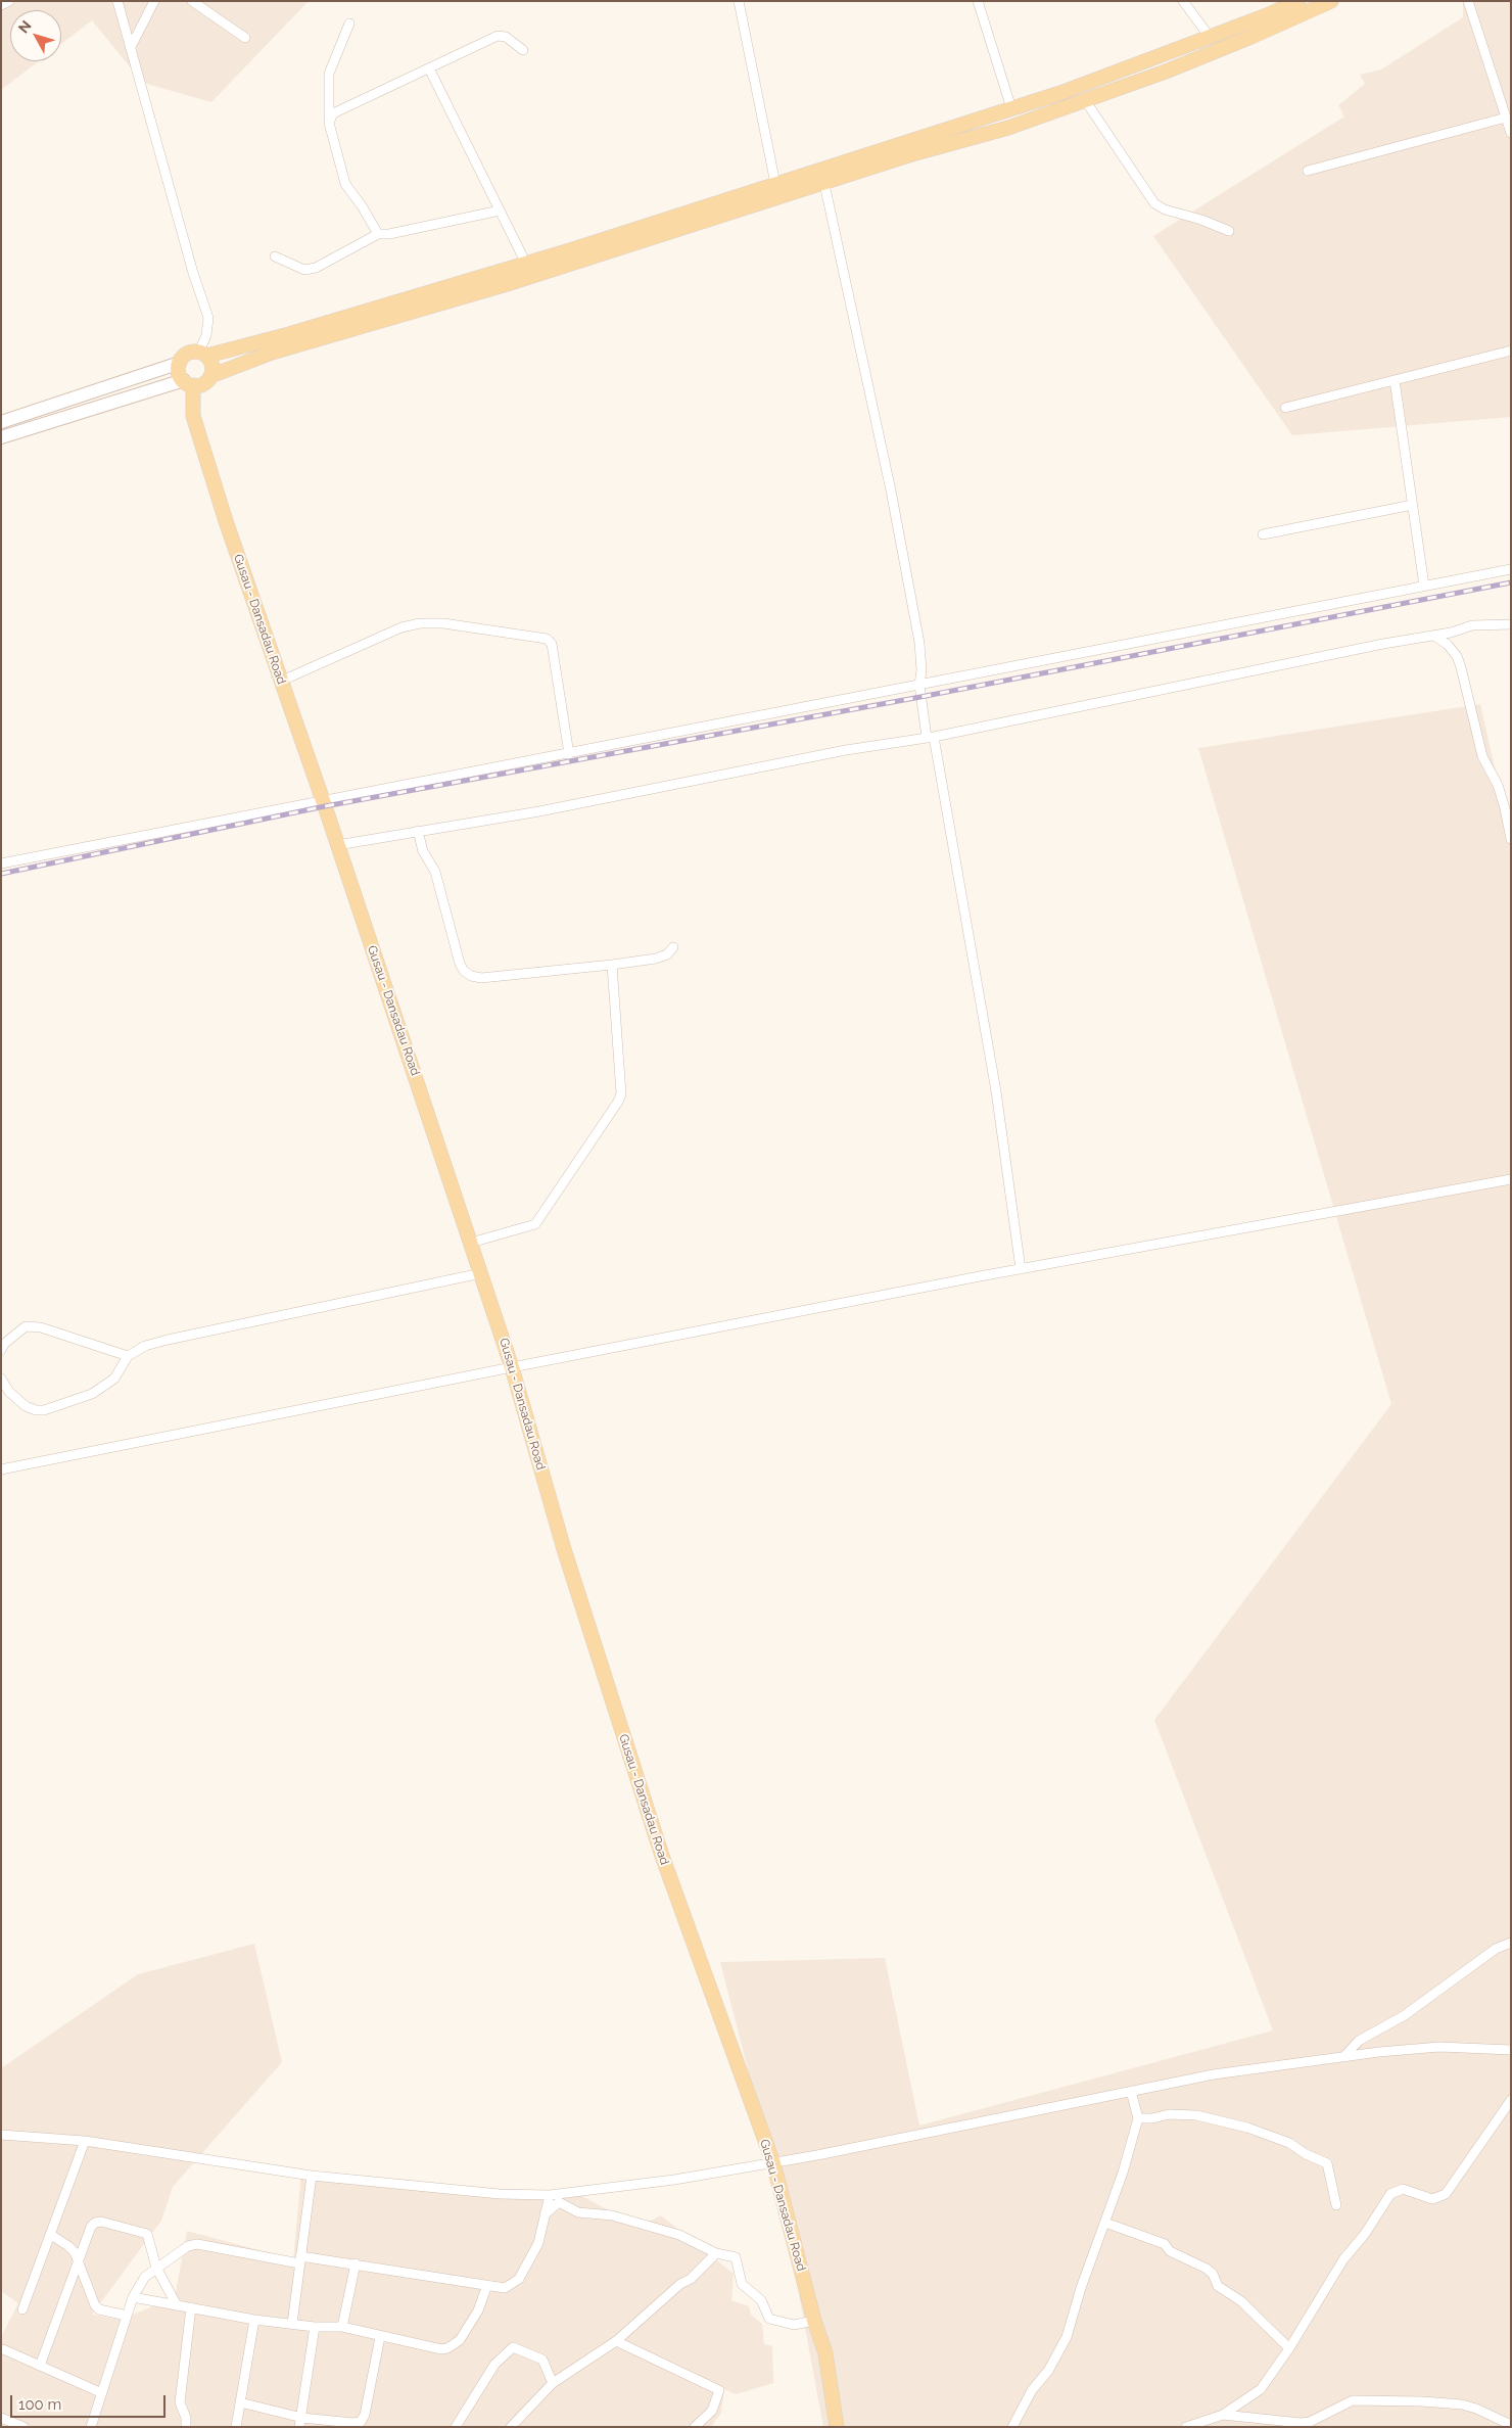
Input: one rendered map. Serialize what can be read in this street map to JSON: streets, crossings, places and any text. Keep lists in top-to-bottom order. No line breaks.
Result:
{"streets":{"main road":["Gusau - Dansadau Road"]},"scale_bar":"100 m","north":"top left"}
